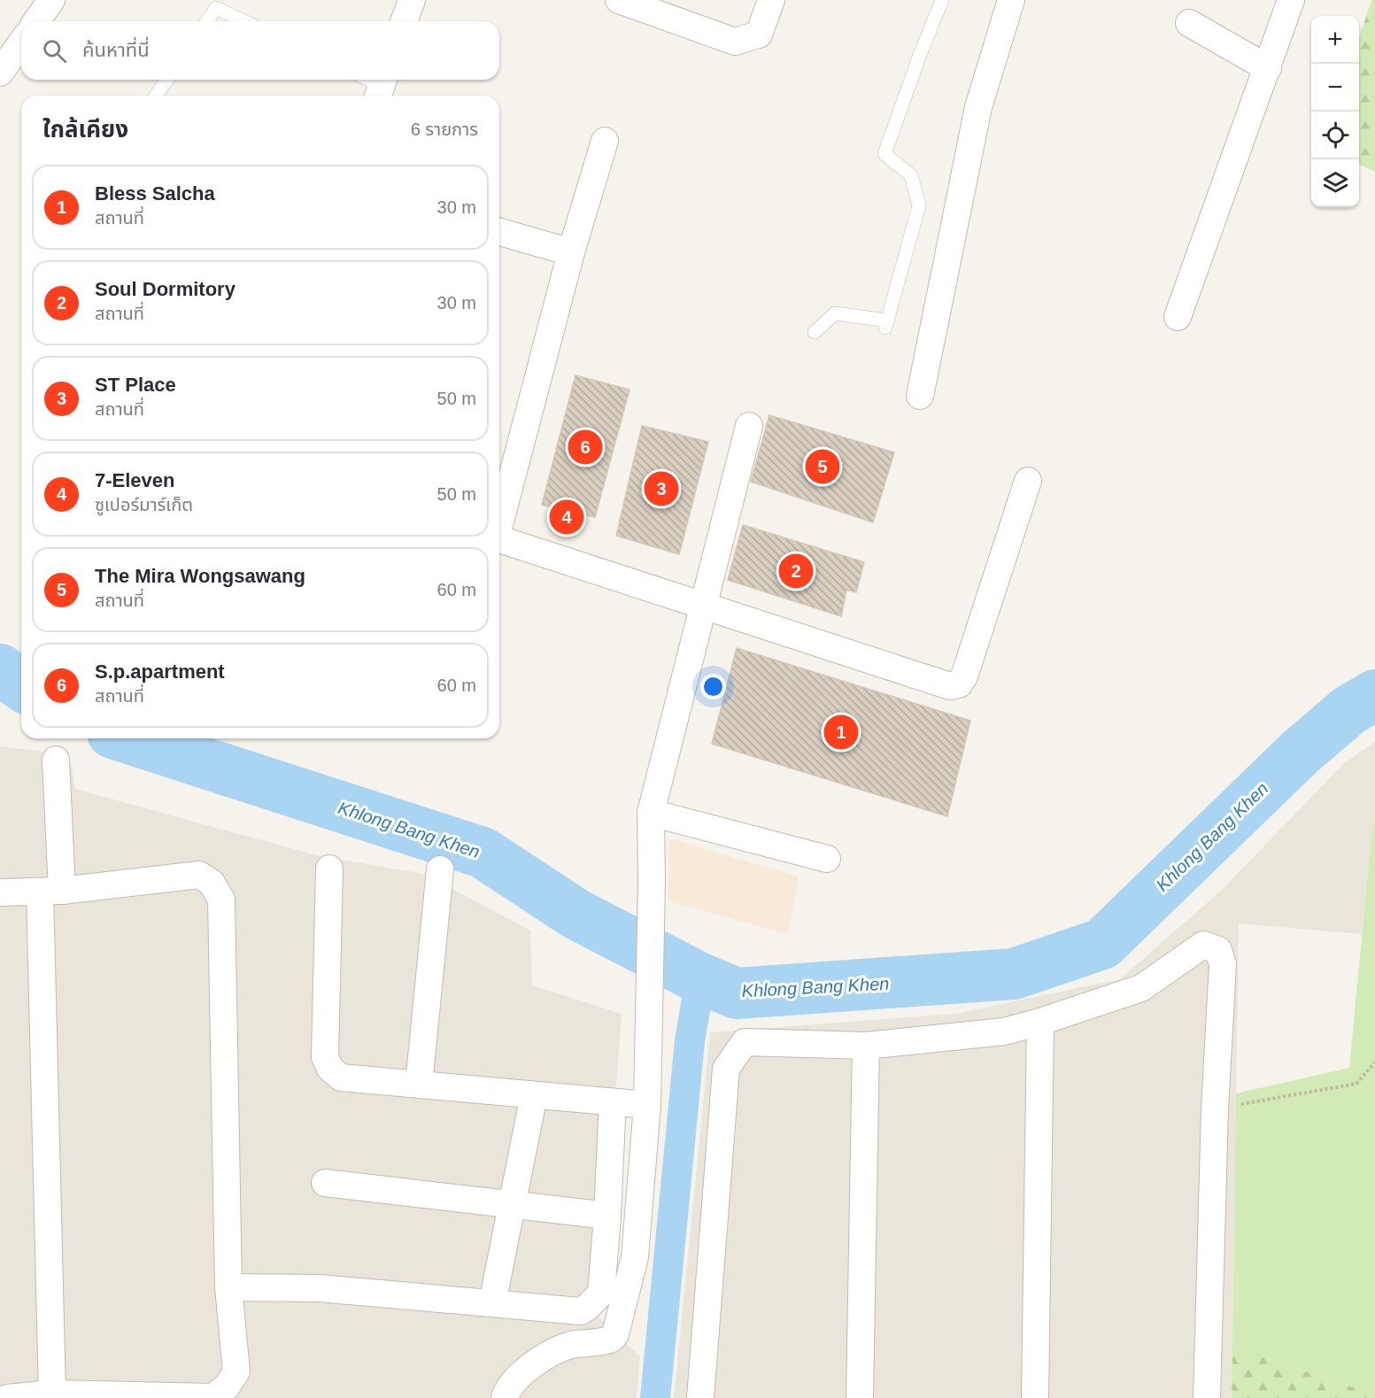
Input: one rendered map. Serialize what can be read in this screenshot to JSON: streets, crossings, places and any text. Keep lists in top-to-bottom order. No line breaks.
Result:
{"water":["Khlong Bang Khen"],"page":{"map_buttons":["+","−"],"search":"ค้นหาที่นี่","heading":["ใกล้เคียง","6 รายการ"],"list":[{"mark":"1","name":"Bless Salcha","note":"สถานที่","value":"30 m"},{"mark":"2","name":"Soul Dormitory","note":"สถานที่","value":"30 m"},{"mark":"3","name":"ST Place","note":"สถานที่","value":"50 m"},{"mark":"4","name":"7-Eleven","note":"ซูเปอร์มาร์เก็ต","value":"50 m"},{"mark":"5","name":"The Mira Wongsawang","note":"สถานที่","value":"60 m"},{"mark":"6","name":"S.p.apartment","note":"สถานที่","value":"60 m"}],"pins":["6","5","3","4","2","1"]}}
